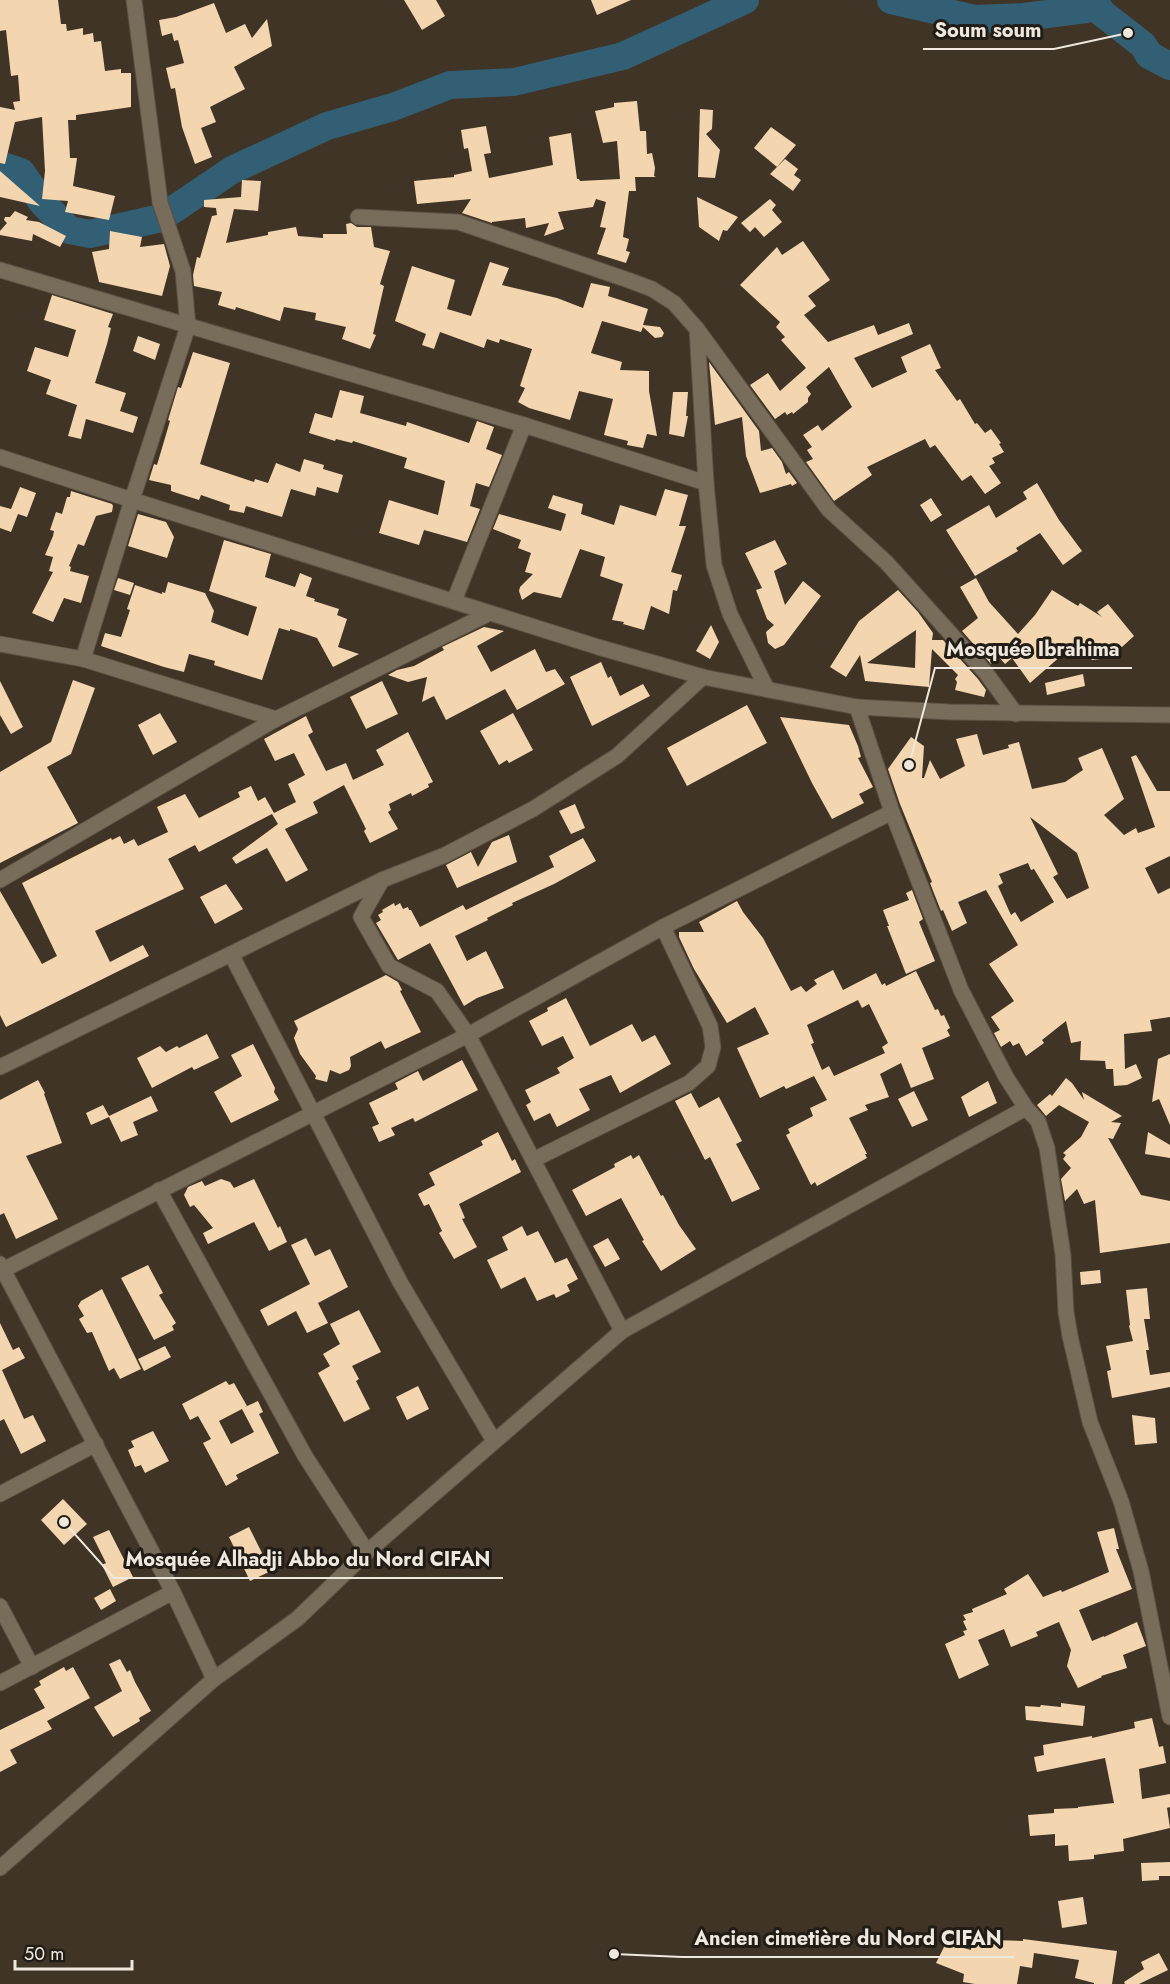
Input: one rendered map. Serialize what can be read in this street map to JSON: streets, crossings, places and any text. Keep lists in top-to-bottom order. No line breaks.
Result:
{"places":["Soum soum","Mosquée Ibrahima","Mosquée Alhadji Abbo du Nord CIFAN","Ancien cimetière du Nord CIFAN"],"scale_bar":"50 m"}
